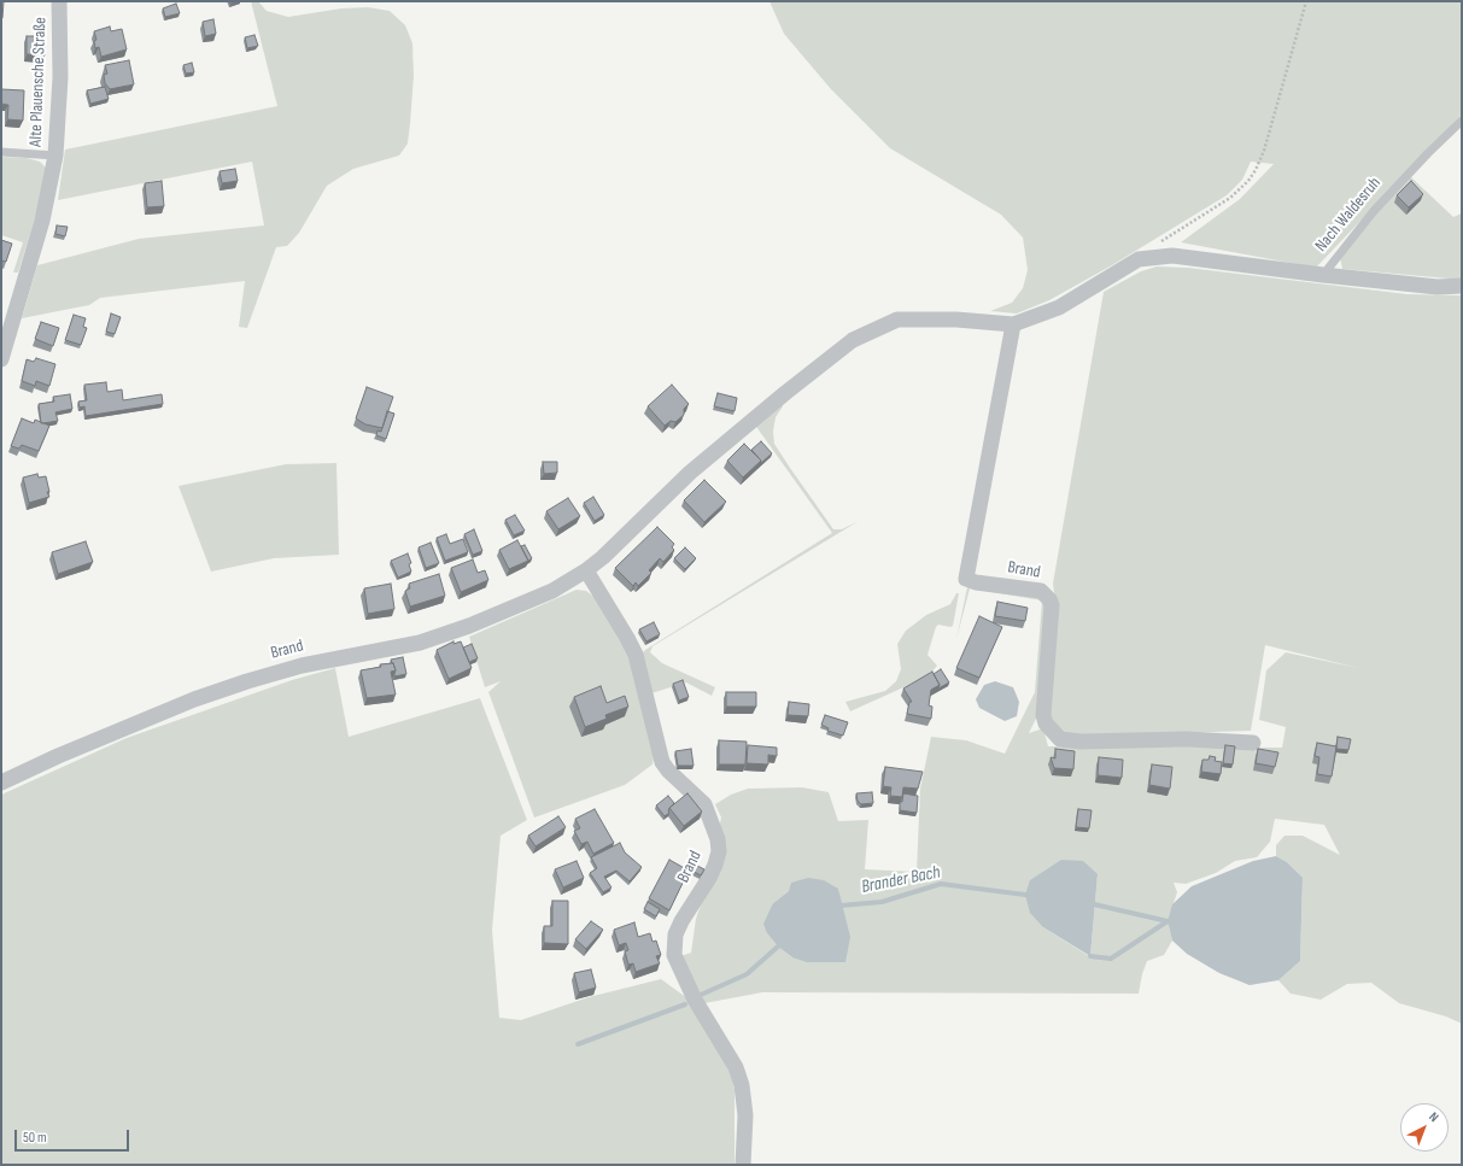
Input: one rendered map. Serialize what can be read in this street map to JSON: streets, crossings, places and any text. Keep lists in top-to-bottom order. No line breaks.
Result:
{"streets":{"street":["Alte Plauensche Straße","Nach Waldesruh","Brand"]},"water":["Brander Bach"],"scale_bar":"50 m","north":"top right"}
